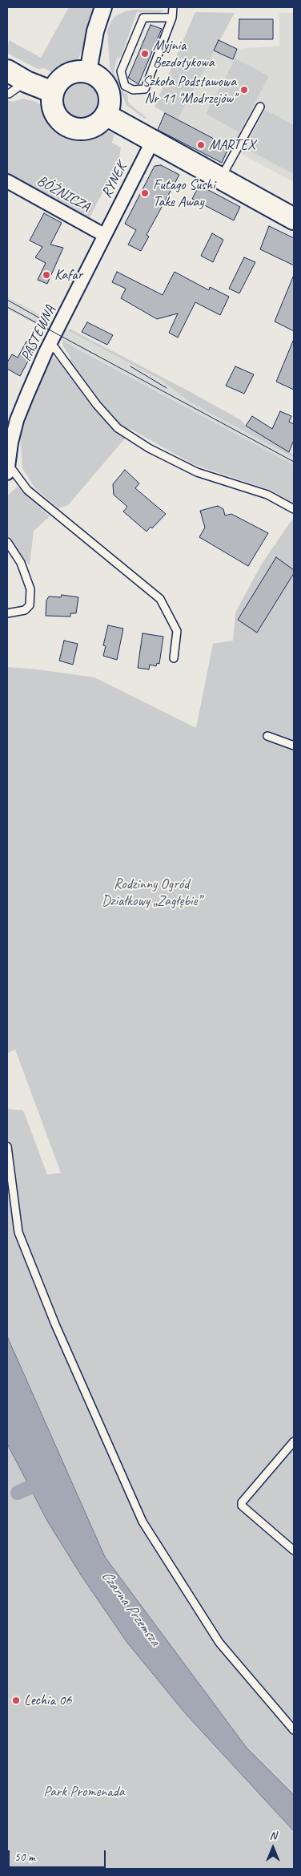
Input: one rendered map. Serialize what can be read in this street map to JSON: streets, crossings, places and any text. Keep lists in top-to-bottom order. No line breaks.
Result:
{"streets":{"street":["RYNEK","BÓŹNICZA","PASTEWNA"]},"crossings":[["RYNEK","BÓŹNICZA"],["RYNEK","PASTEWNA"],["BÓŹNICZA","PASTEWNA"]],"water":["Czarna Przemsza"],"parks":["Rodzinny Ogród Działkowy „Zagłębie”","Park Promenada"],"places":["Myjnia Bezdotykowa","Szkoła Podstawowa Nr 11 \"Modrzejów\"","MARTEX","Futago Sushi Take Away","Kafar","Lechia 06"],"scale_bar":"50 m","north":"top"}
